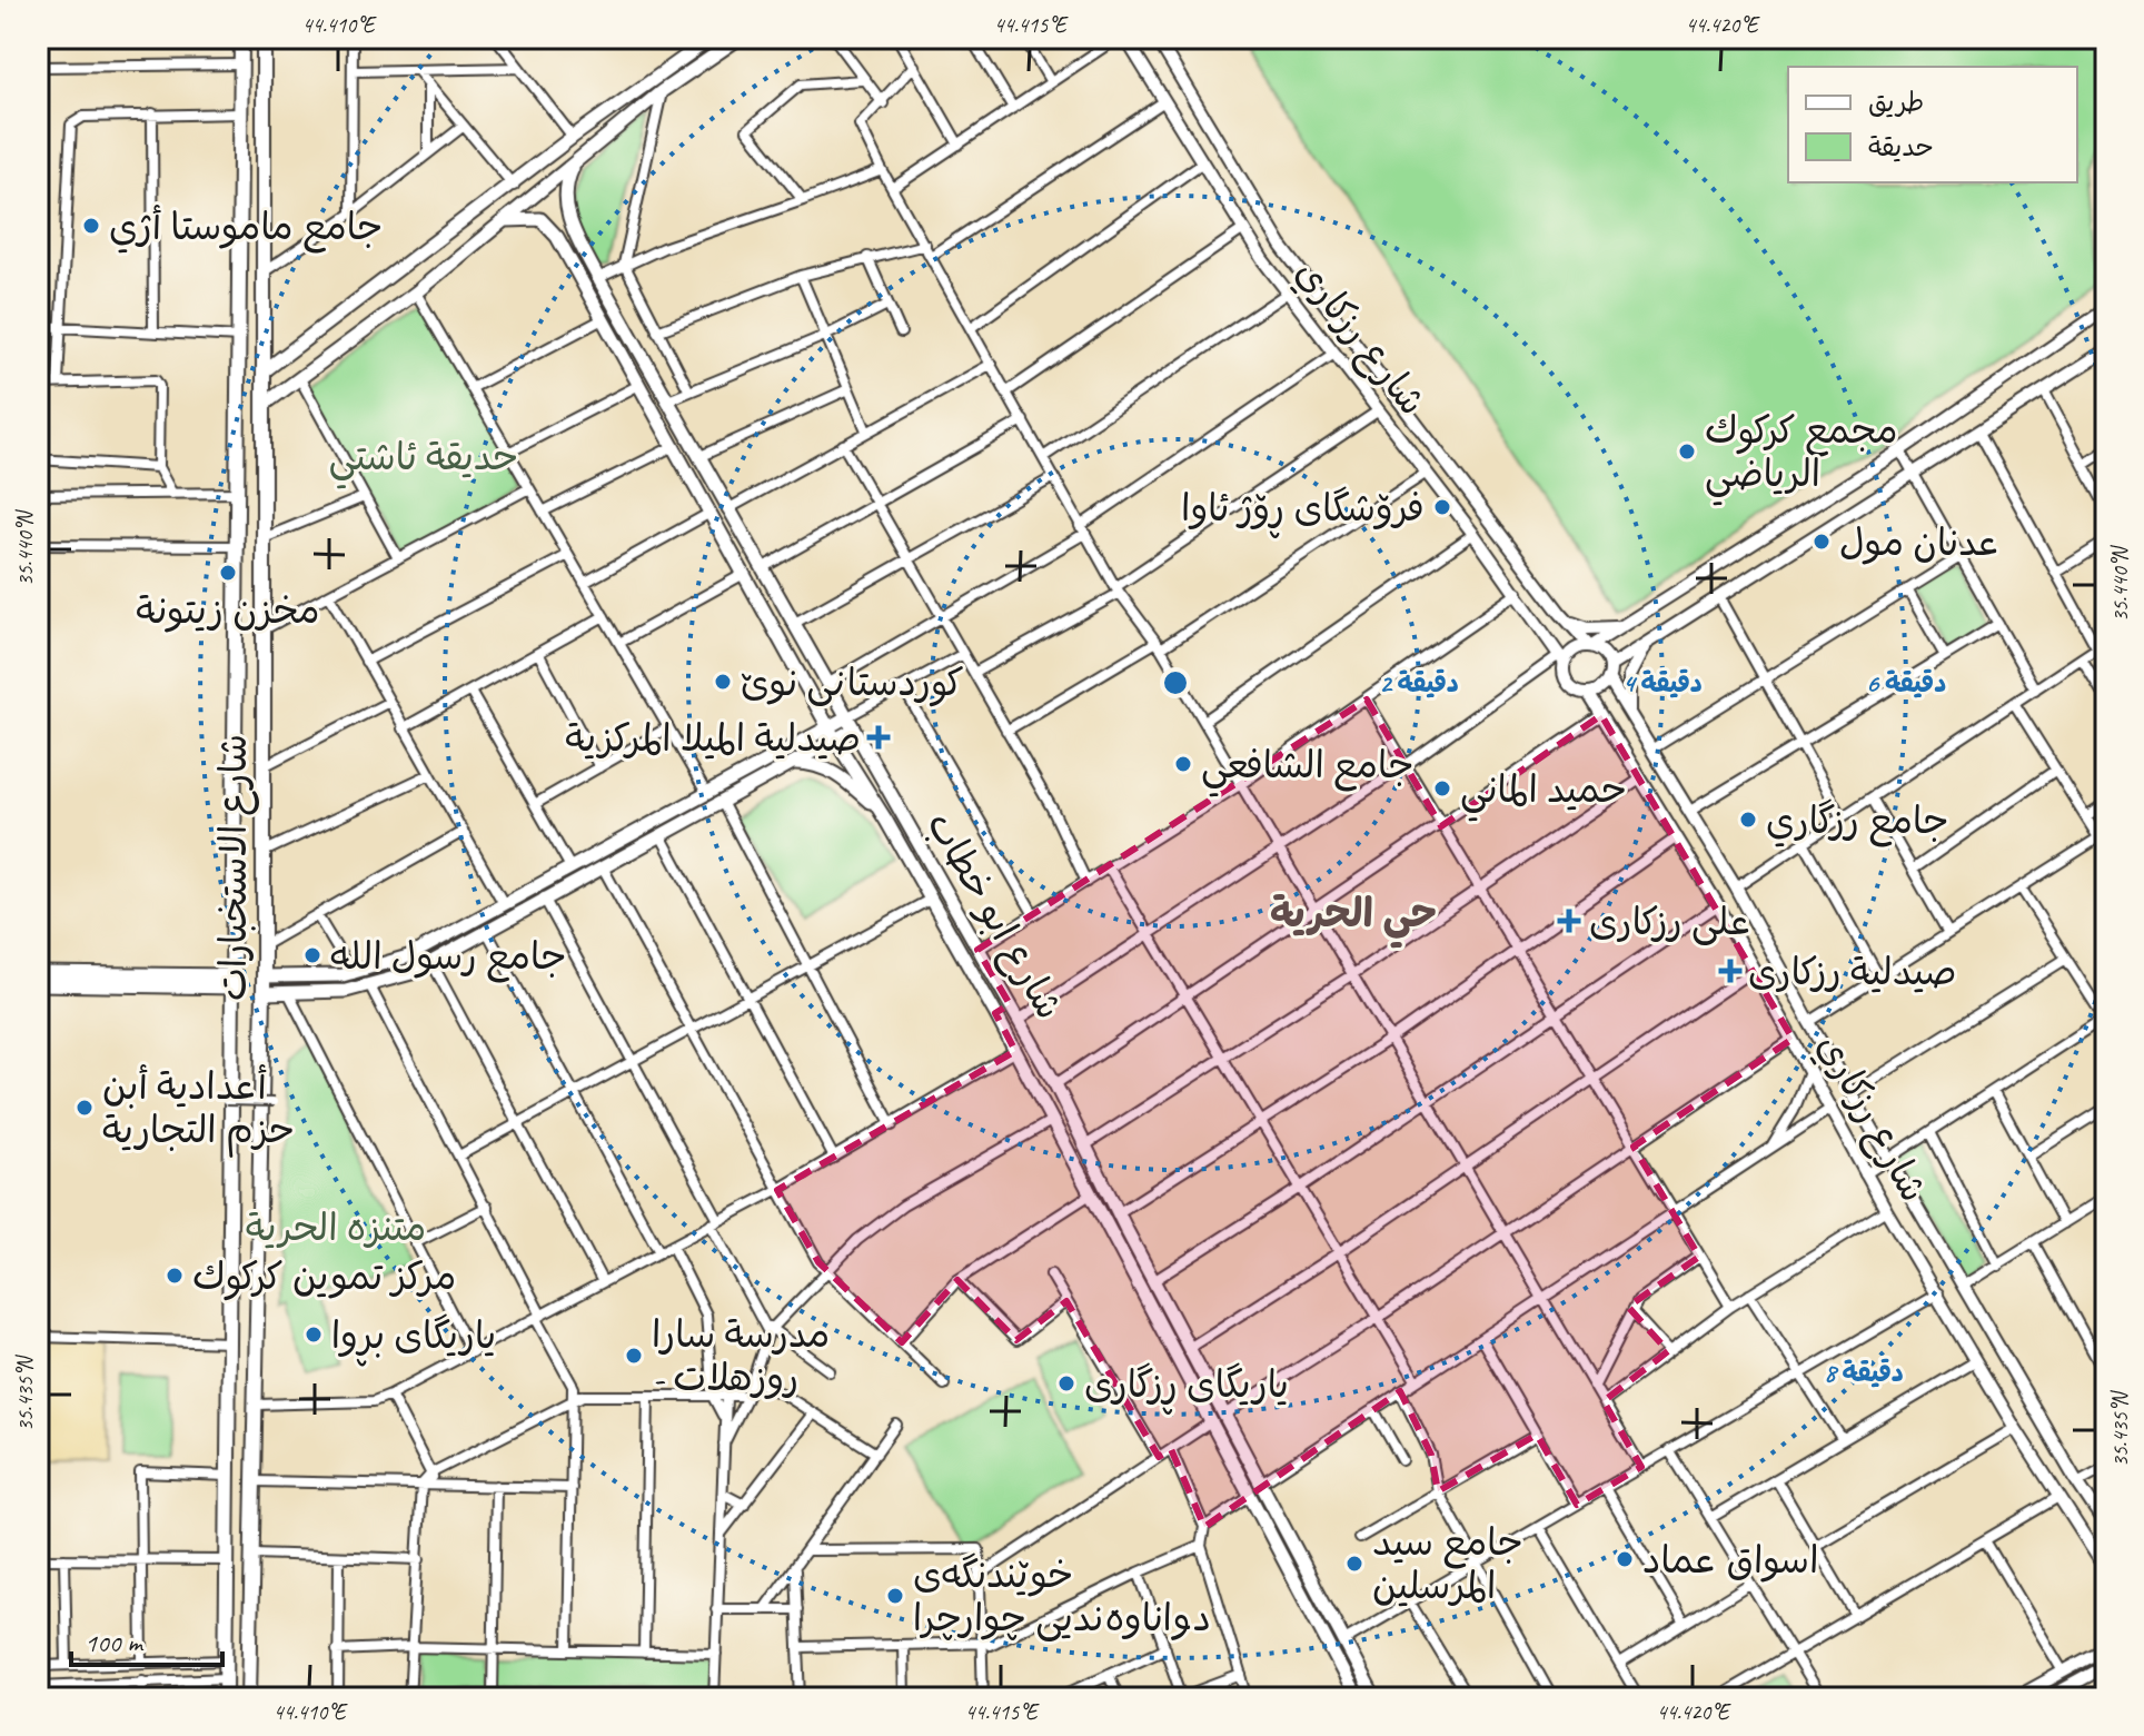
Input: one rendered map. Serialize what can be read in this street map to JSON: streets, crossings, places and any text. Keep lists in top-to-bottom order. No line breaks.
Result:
{"streets":{"main road":["شارع الاستخبارات","شارع ابو خطاب"],"street":["شارع رزكاري"]},"districts":["حي الحرية"],"parks":["حديقة ئاشتي","متنزه الحرية"],"places":{"other":["جامع ماموستا أژي","مجمع كركوك الرياضي","فرۆشگای ڕۆژ ئاوا","عدنان مول","مخزن زيتونة","کوردستانی نوێ","جامع الشافعي","حميد الماني","جامع رزگاري","جامع رسول الله","أعدادية أبن حزم التجارية","مركز تموين كركوك","یاریگای بڕوا","مدرسة سارا - روزهلات","یاریگای ڕزگاری","اسواق عماد","جامع سيد المرسلين","خوێندنگەی دواناوەندیی چوارچرا"],"health":["صيدلية الميلا المركزية","على رزكارى","صيدلية رزكارى"]},"legend":["طريق","حديقة"],"scale_bar":"100 m","coordinates":["44.410°E","44.415°E","44.420°E","35.440°N","35.435°N"],"rings":["2 دقيقة","4 دقيقة","6 دقيقة","8 دقيقة"]}
